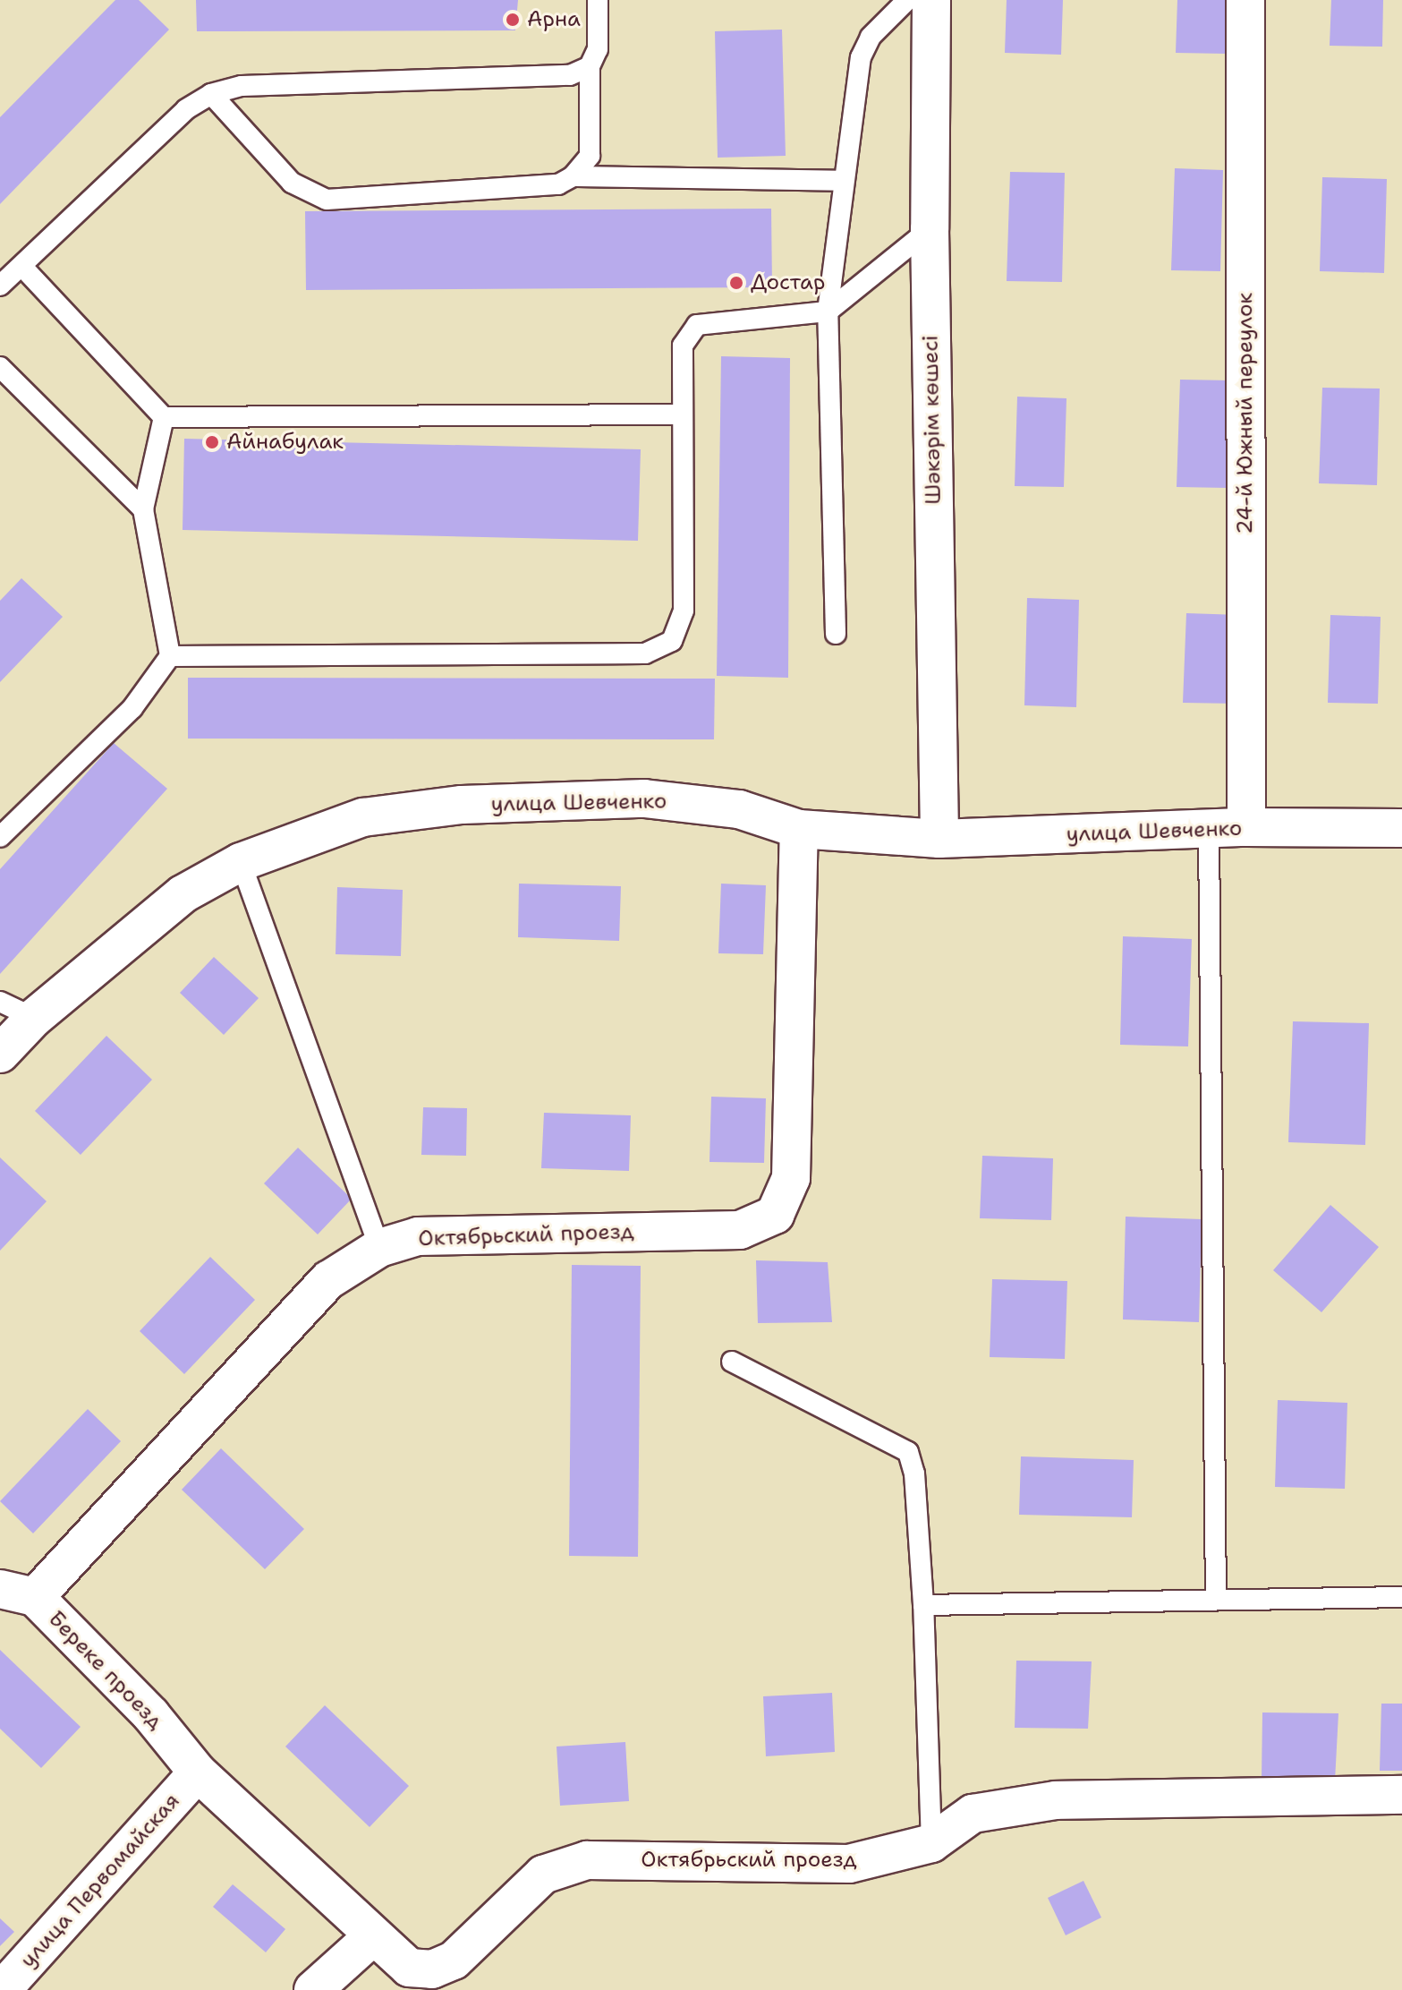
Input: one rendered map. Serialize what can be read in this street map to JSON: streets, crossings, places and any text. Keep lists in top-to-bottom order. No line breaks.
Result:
{"streets":{"street":["24-й Южный переулок","Шәкәрім көшесі","улица Шевченко","Октябрьский проезд","Береке проезд","улица Первомайская"]},"crossings":[["24-й Южный переулок","улица Шевченко"],["Шәкәрім көшесі","улица Шевченко"],["улица Шевченко","Октябрьский проезд"],["Октябрьский проезд","Береке проезд"],["Октябрьский проезд","улица Первомайская"],["Береке проезд","улица Первомайская"]],"places":["Арна","Достар","Айнабулак"]}
